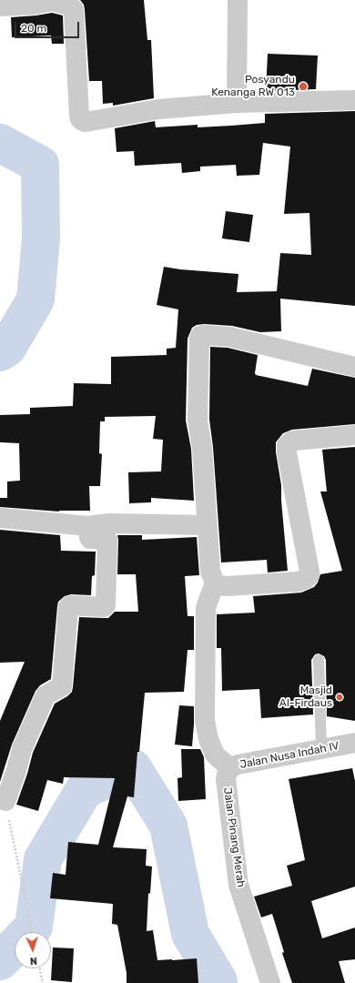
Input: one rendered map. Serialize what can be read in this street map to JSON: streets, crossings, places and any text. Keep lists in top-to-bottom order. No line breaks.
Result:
{"streets":{"street":["Jalan Nusa Indah IV","Jalan Pinang Merah"]},"crossings":[["Jalan Nusa Indah IV","Jalan Pinang Merah"]],"places":["Posyandu Kenanga RW 013","Masjid Al-Firdaus"],"scale_bar":"20 m","north":"bottom"}
